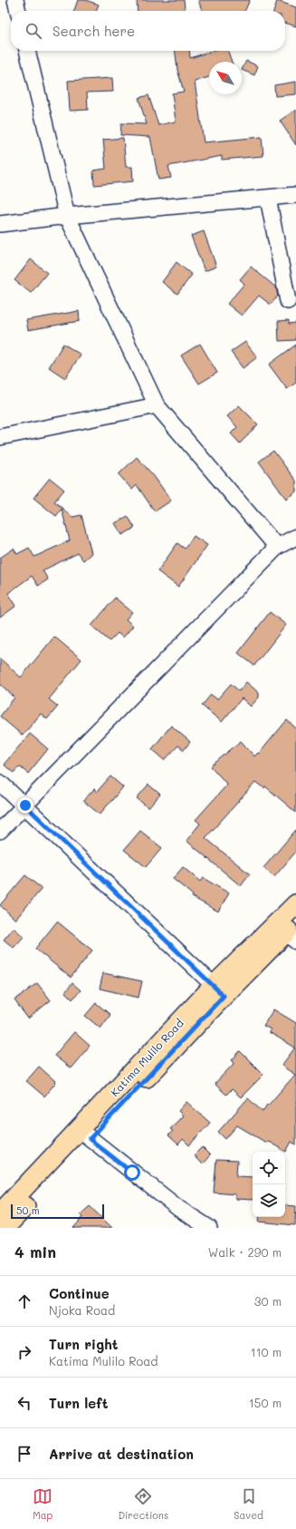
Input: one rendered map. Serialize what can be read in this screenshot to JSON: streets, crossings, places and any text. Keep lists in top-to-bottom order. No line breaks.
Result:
{"streets":{"main road":["Katima Mulilo Road"]},"scale_bar":"50 m","north":"top left","page":{"search":"Search here","scale":"50 m","heading":["4 min","Walk · 290 m"],"list":[["Continue","Njoka Road","30 m"],["Turn right","Katima Mulilo Road","110 m"],["Turn left","150 m"],"Arrive at destination"],"nav":["Map","Directions","Saved"]}}
